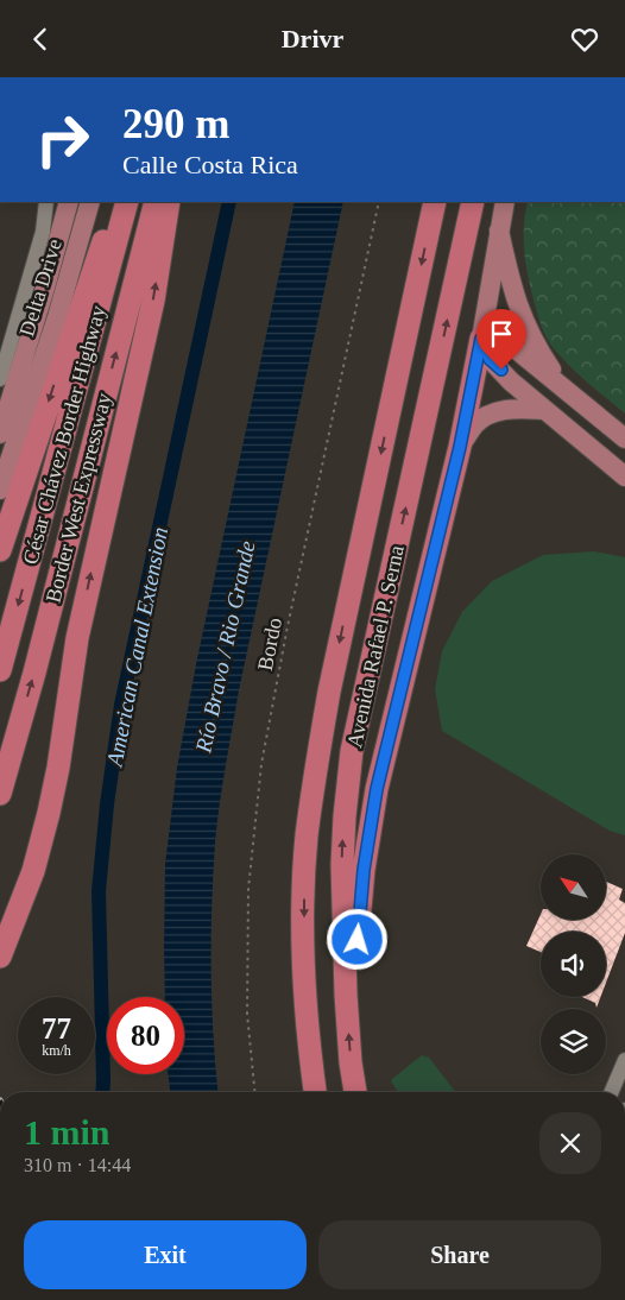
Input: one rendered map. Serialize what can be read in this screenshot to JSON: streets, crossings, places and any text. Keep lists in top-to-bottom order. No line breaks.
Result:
{"streets":{"highway":["César Chávez Border Highway","Border West Expressway","Avenida Rafael P. Serna"],"main road":["Delta Drive"],"path":["Bordo"]},"water":["American Canal Extension","Río Bravo / Rio Grande"],"north":"top left","page":{"header":"Drivr","turn":["290 m","Calle Costa Rica"],"speed":"77 km/h","limit":"80","heading":["1 min","310 m · 14:44"],"buttons":["Exit","Share"]}}
